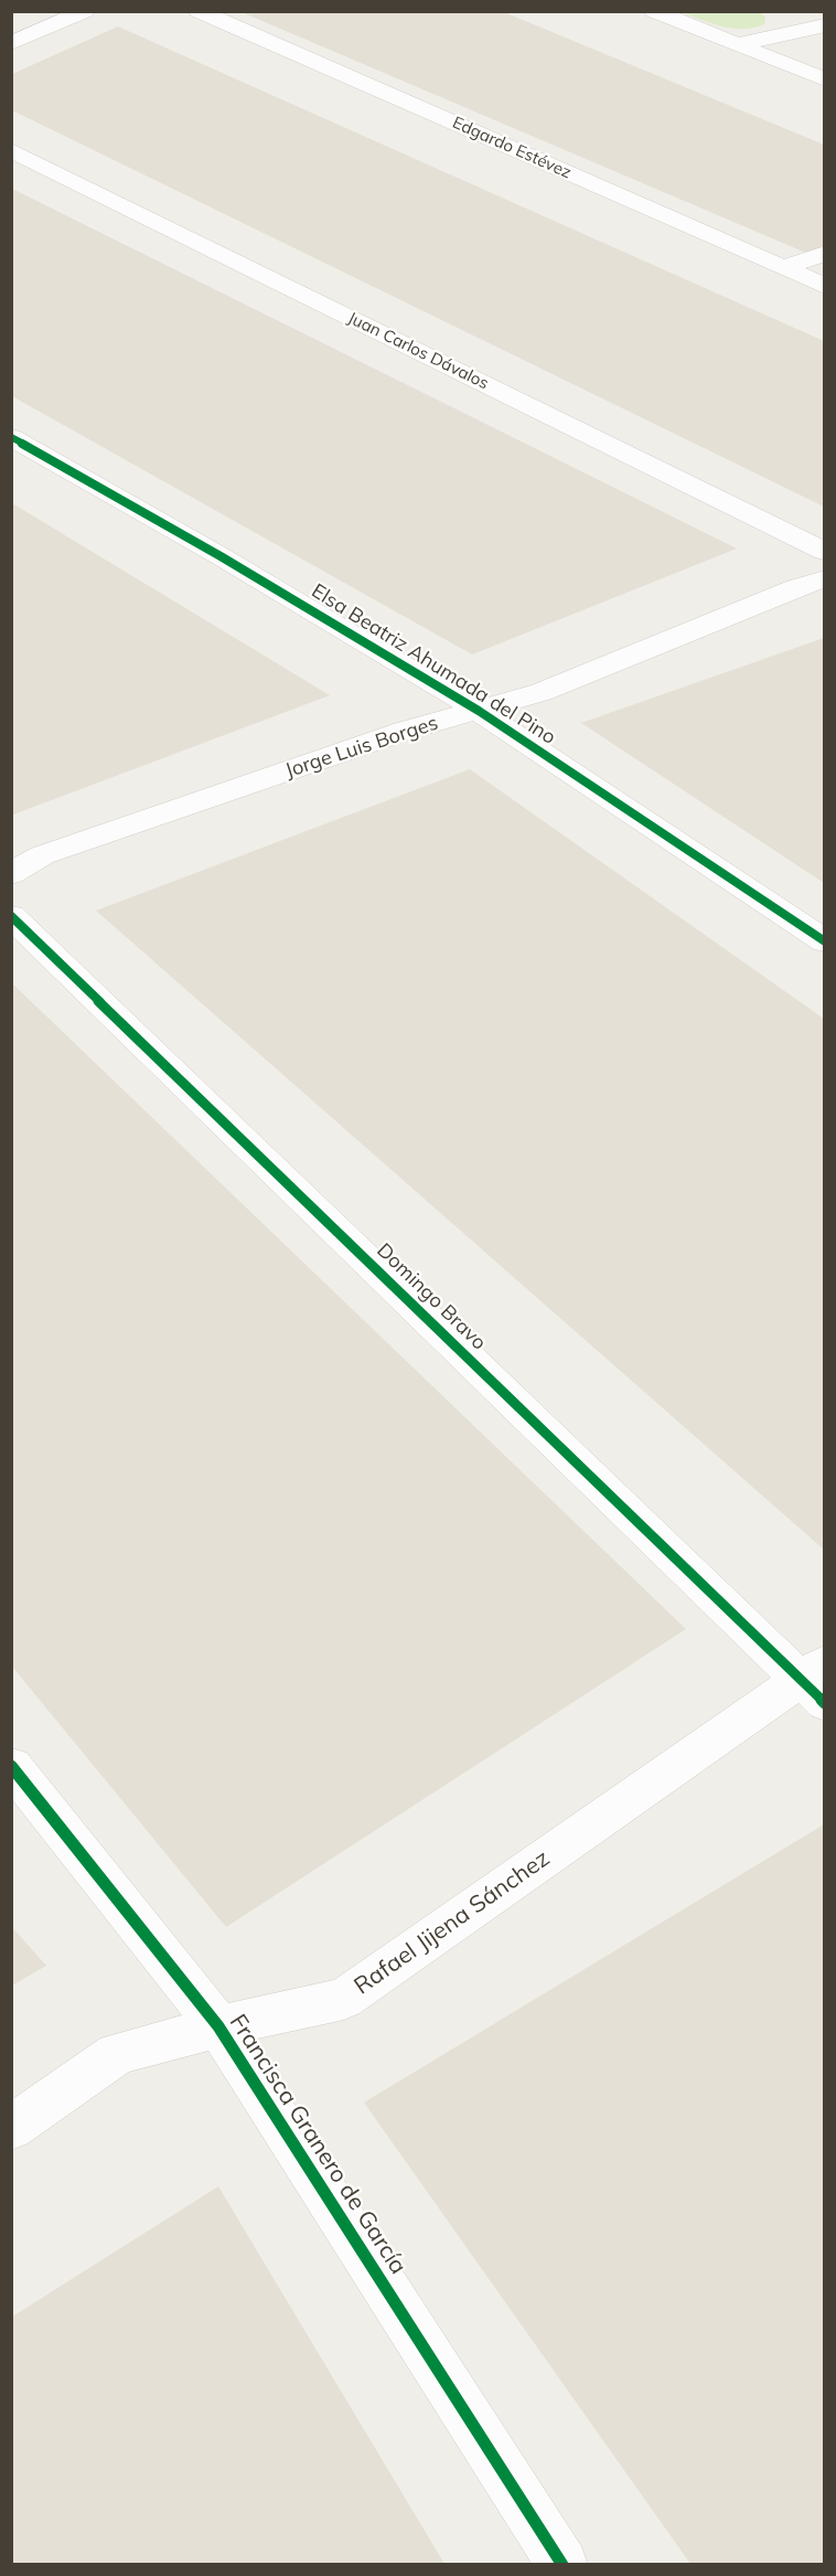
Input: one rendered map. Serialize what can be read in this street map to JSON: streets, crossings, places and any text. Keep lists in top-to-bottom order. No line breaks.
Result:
{"streets":{"street":["Edgardo Estévez","Juan Carlos Dávalos","Elsa Beatriz Ahumada del Pino","Jorge Luis Borges","Domingo Bravo","Rafael Jijena Sánchez","Francisca Granero de García"]},"crossings":[["Elsa Beatriz Ahumada del Pino","Jorge Luis Borges"],["Domingo Bravo","Rafael Jijena Sánchez"],["Rafael Jijena Sánchez","Francisca Granero de García"]]}
